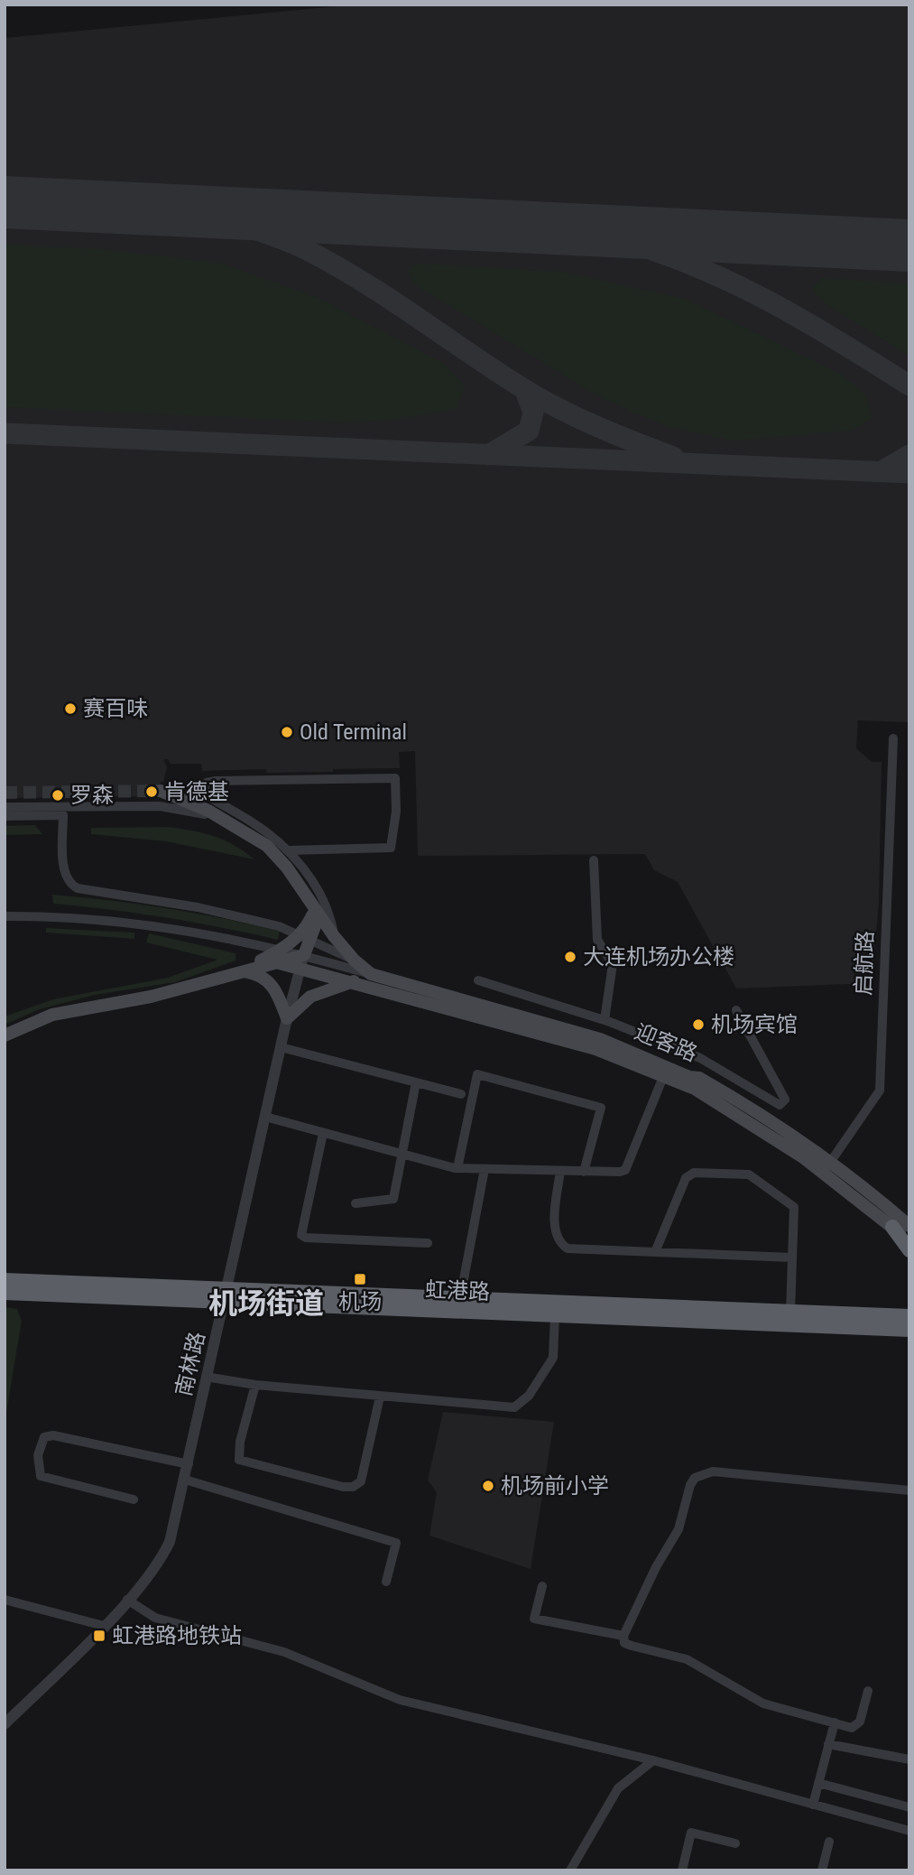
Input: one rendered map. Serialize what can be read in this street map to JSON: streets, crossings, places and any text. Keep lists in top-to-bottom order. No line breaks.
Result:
{"streets":{"highway":["虹港路"],"main road":["迎客路"],"street":["启航路","南林路"]},"crossings":[["启航路","迎客路"],["迎客路","南林路"],["虹港路","南林路"]],"districts":["机场街道"],"places":{"other":["赛百味","Old Terminal","肯德基","罗森","大连机场办公楼","机场宾馆","机场前小学"],"transit":["机场","虹港路地铁站"]}}
